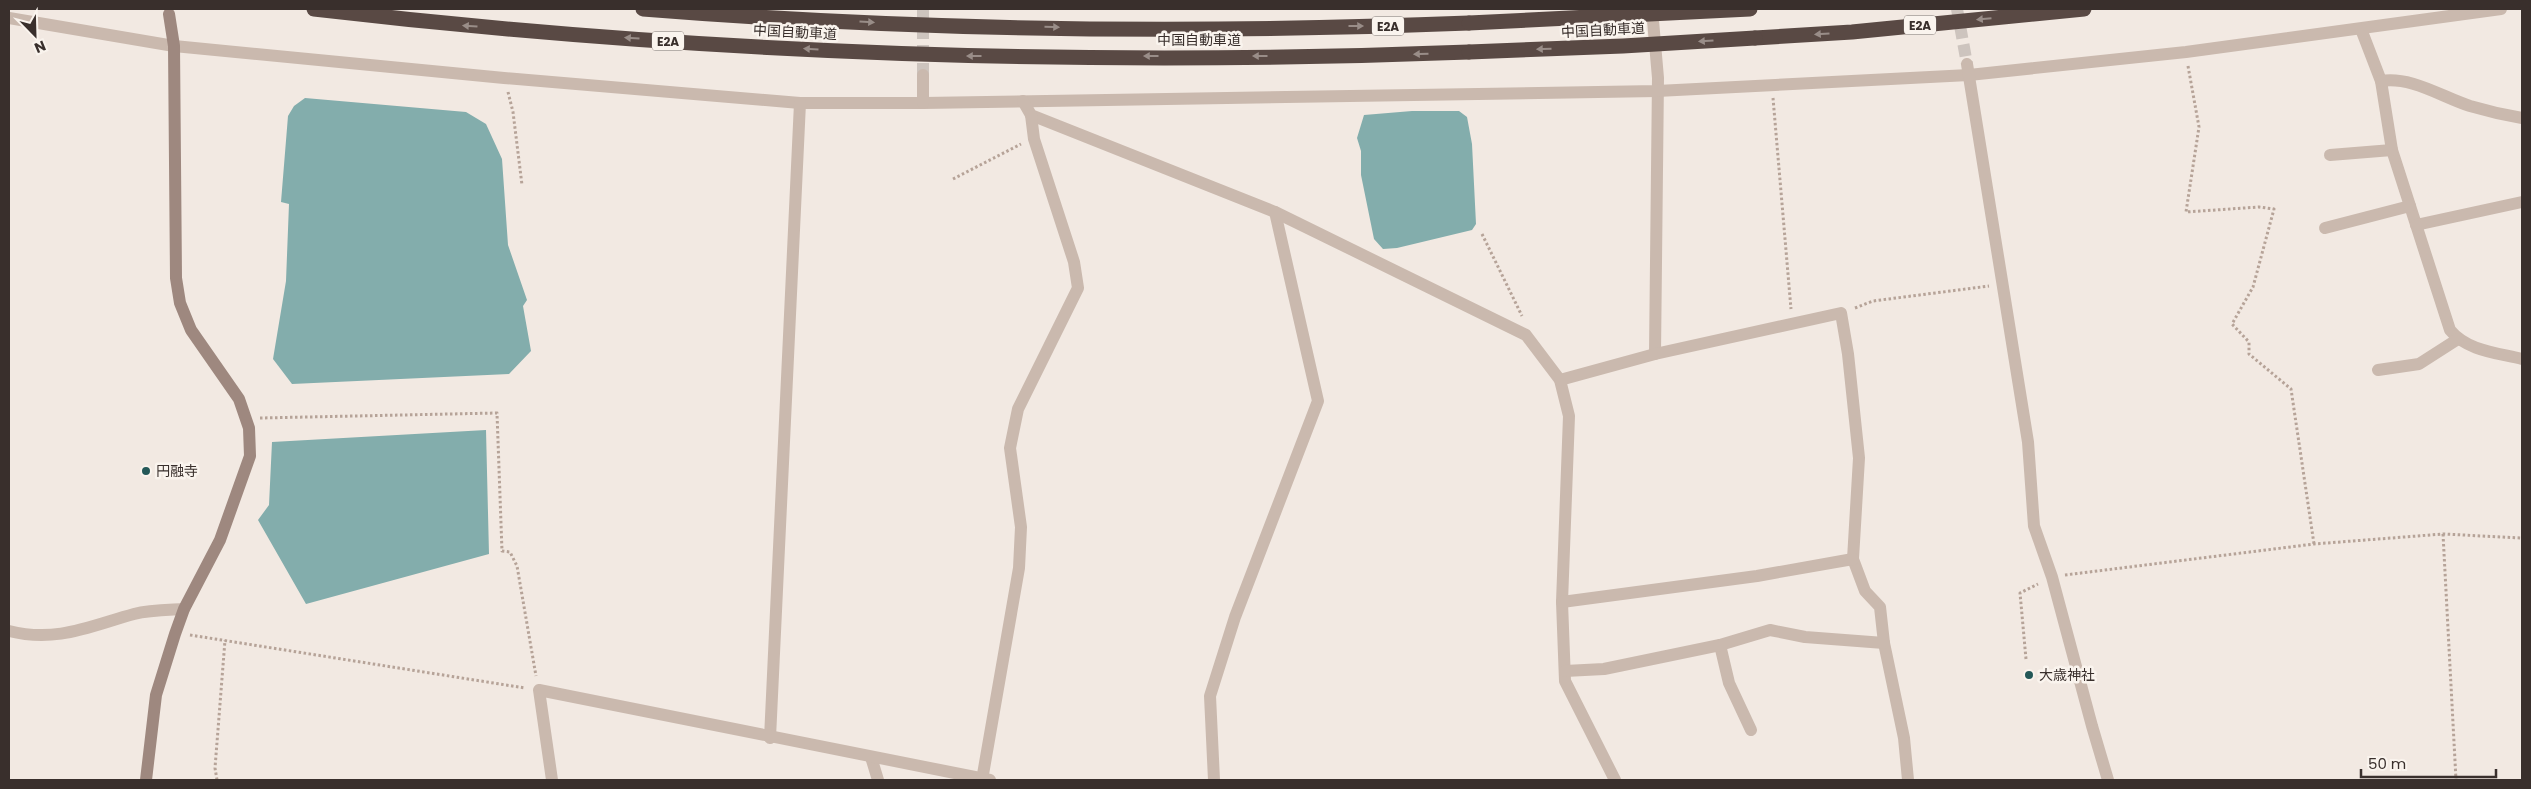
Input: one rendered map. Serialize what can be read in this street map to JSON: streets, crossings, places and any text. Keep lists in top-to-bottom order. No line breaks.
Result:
{"streets":{"highway":["E2A","中国自動車道"]},"places":["円融寺","大歳神社"],"scale_bar":"50 m","north":"bottom right"}
